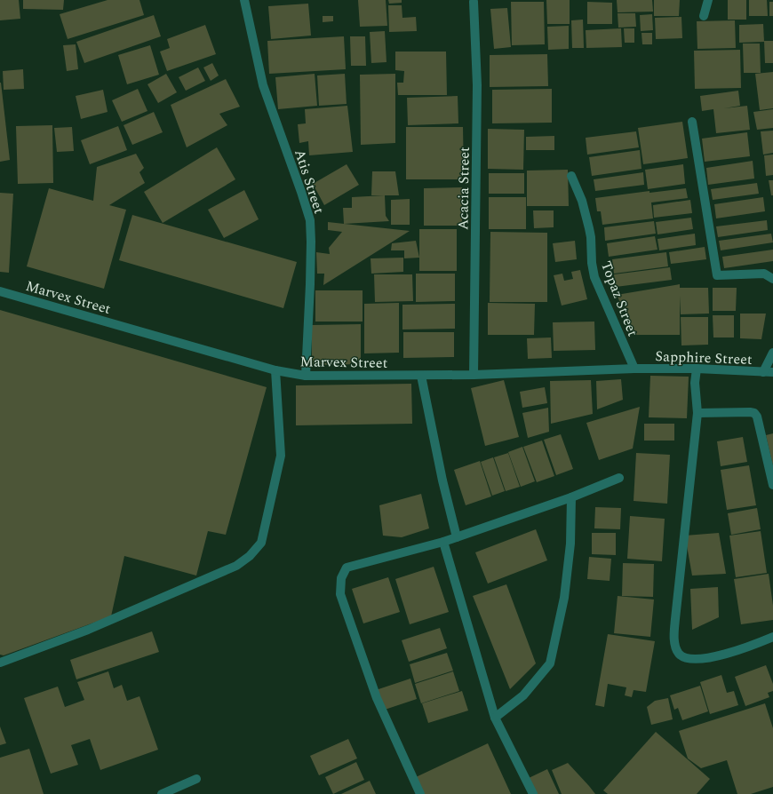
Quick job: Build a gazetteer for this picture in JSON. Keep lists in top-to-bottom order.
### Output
{
  "streets": {
    "street": [
      "Atis Street",
      "Acacia Street",
      "Marvex Street",
      "Topaz Street",
      "Sapphire Street"
    ]
  },
  "crossings": [
    ["Atis Street", "Marvex Street"],
    ["Acacia Street", "Marvex Street"],
    ["Marvex Street", "Topaz Street"],
    ["Marvex Street", "Sapphire Street"],
    ["Topaz Street", "Sapphire Street"]
  ]
}
